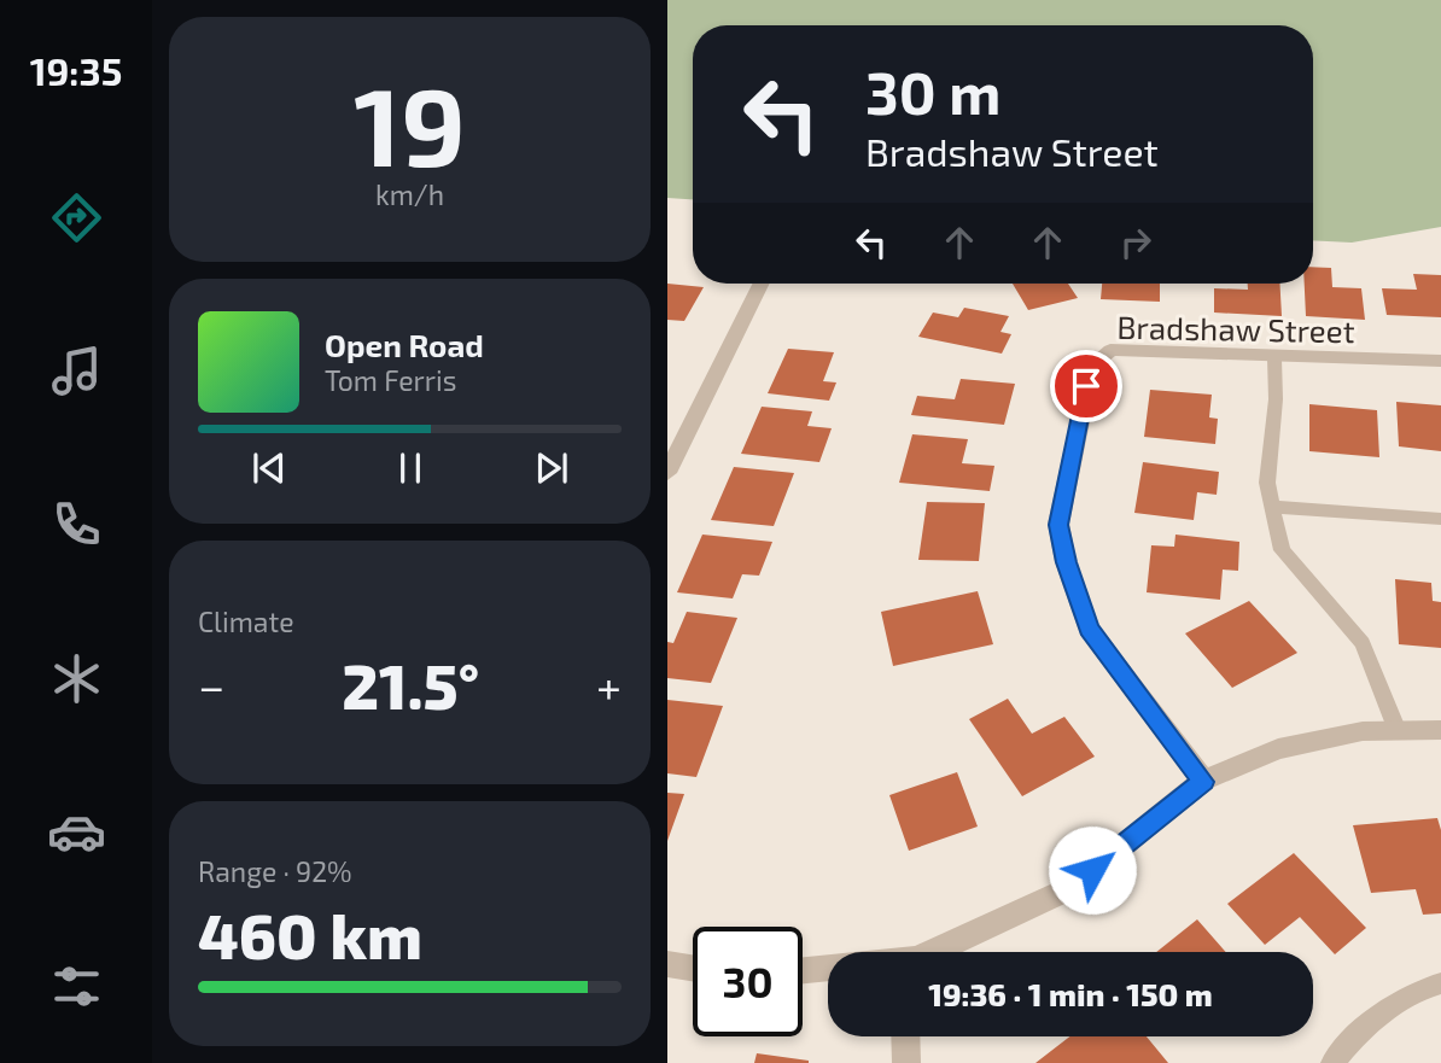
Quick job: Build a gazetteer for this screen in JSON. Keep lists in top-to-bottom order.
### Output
{
  "streets": {
    "street": ["Bradshaw Street"]
  },
  "page": {
    "tabs": "19:35",
    "tile": [
      ["19", "km/h"],
      "Climate",
      ["Range · 92%", "460 km"]
    ],
    "turn": ["30 m", "Bradshaw Street"],
    "song": ["Open Road", "Tom Ferris"],
    "heat": ["−", "21.5°", "+"],
    "limit": "30",
    "trip": "19:36 · 1 min · 150 m"
  }
}
